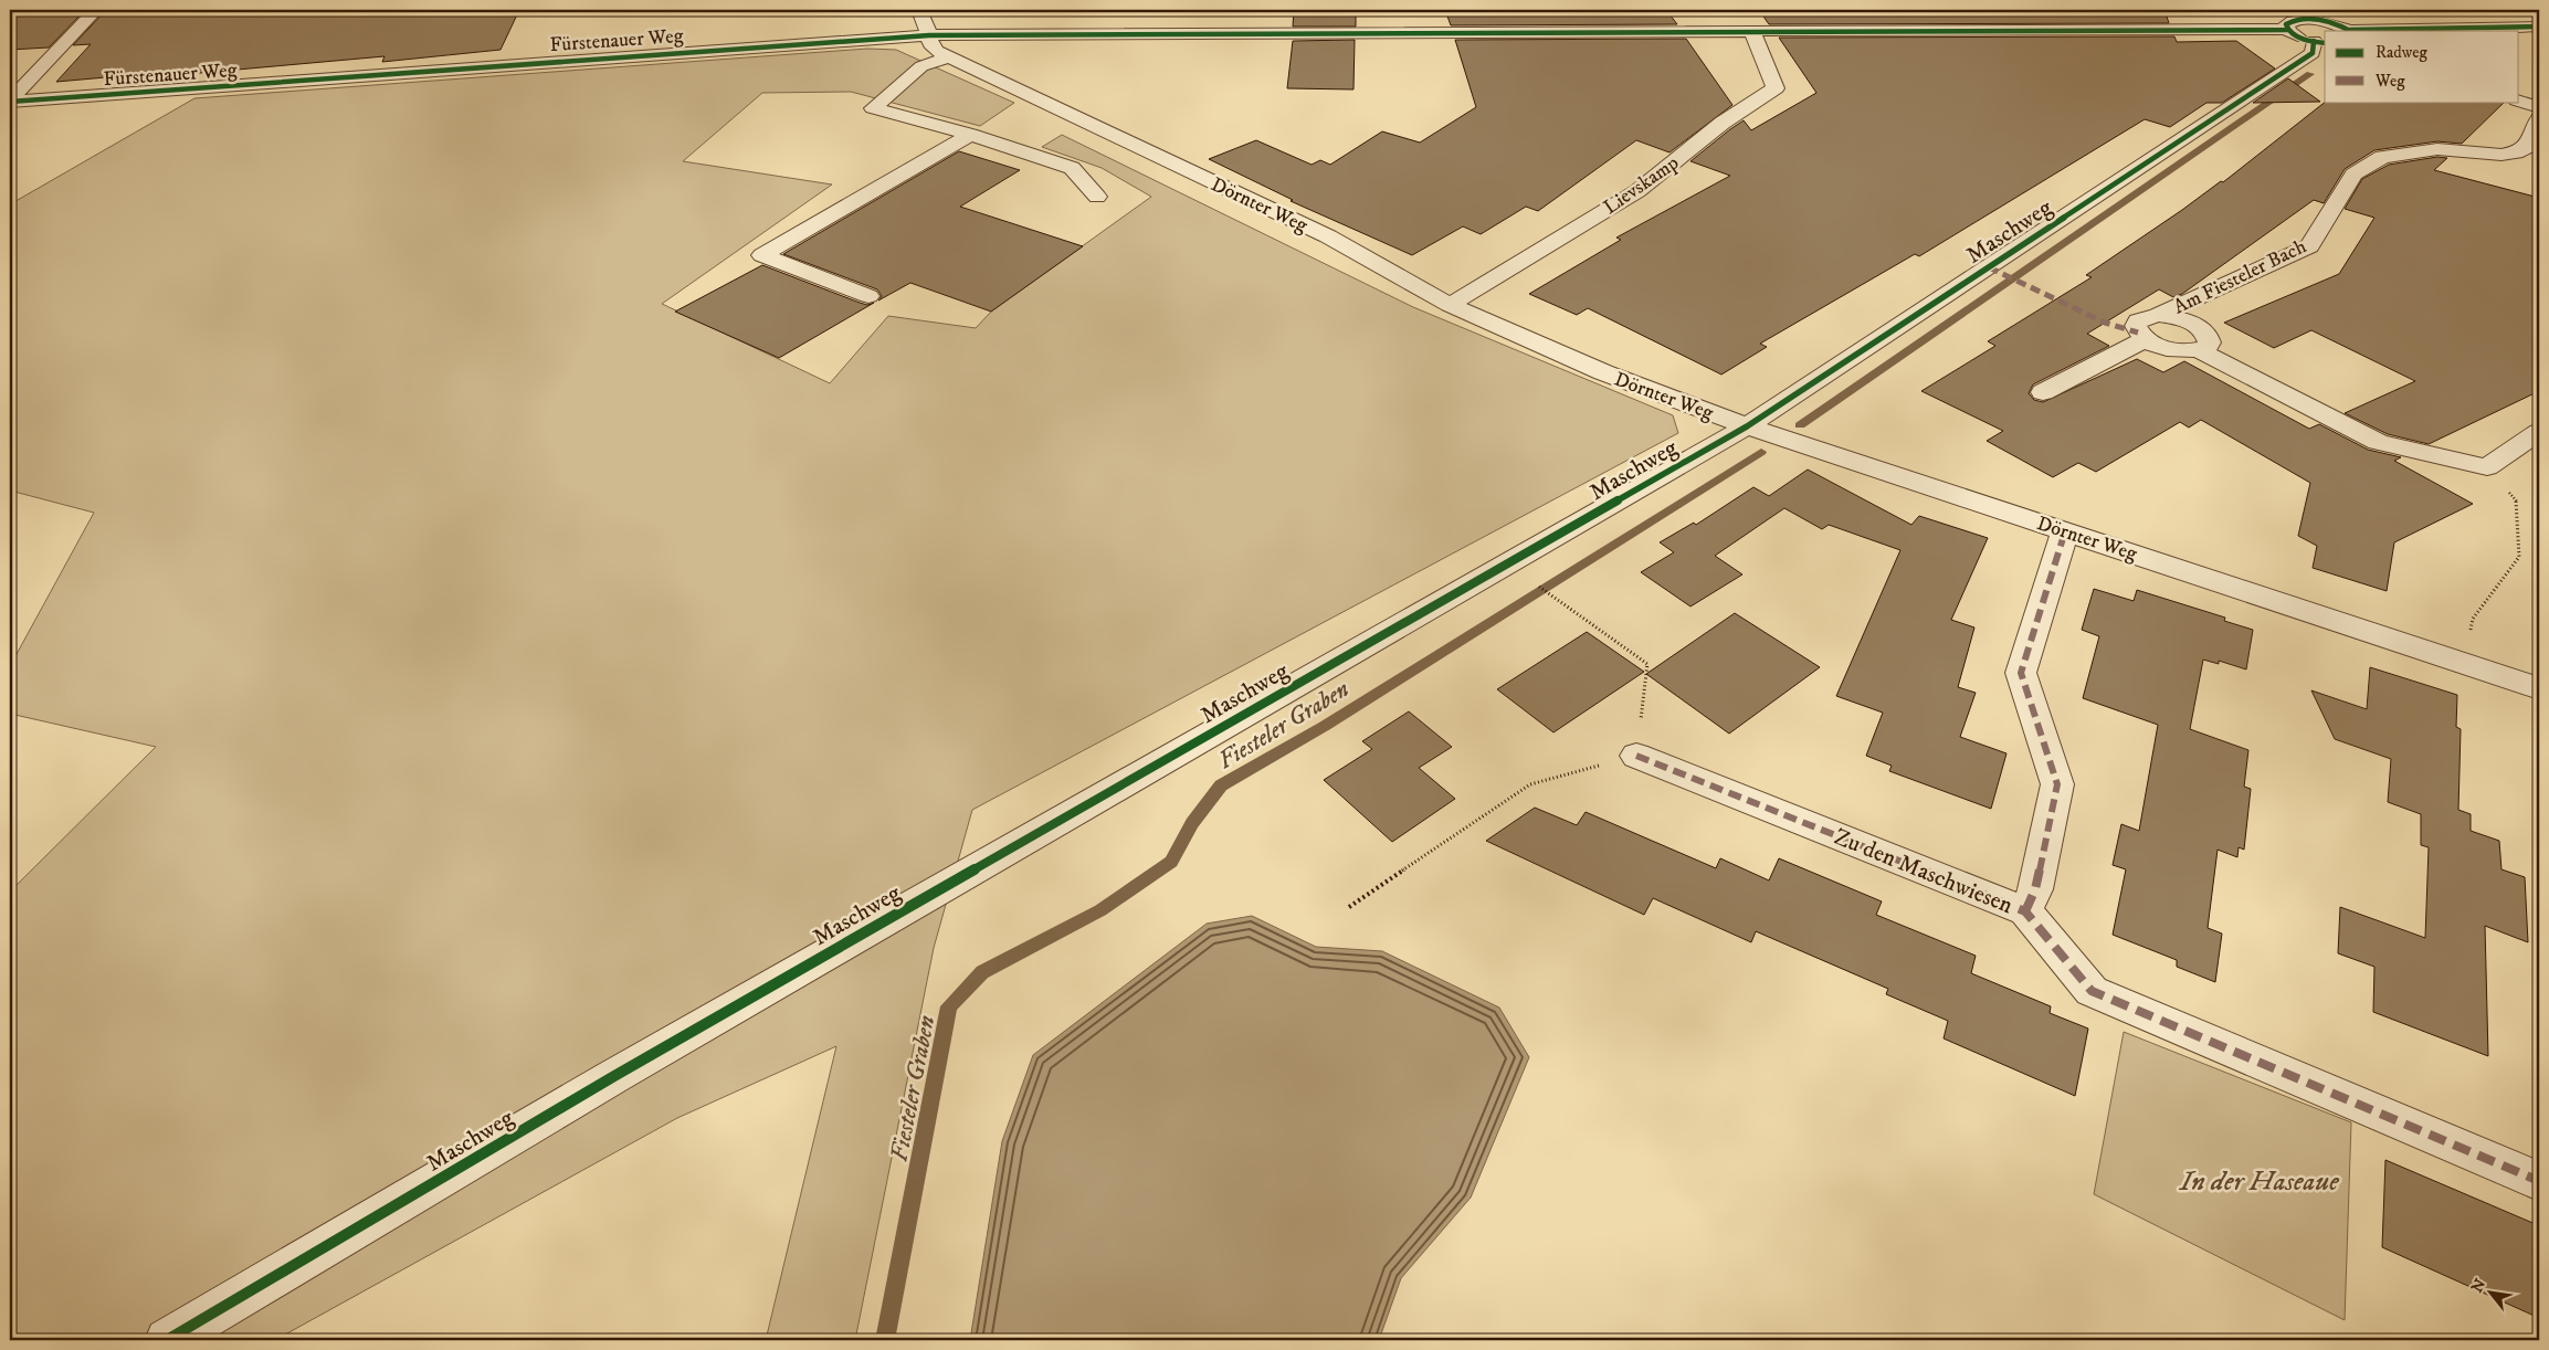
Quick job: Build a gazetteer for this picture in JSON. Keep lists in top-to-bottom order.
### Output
{
  "streets": {
    "street": [
      "Fürstenauer Weg",
      "Lievskamp",
      "Dörnter Weg",
      "Maschweg",
      "Am Fiesteler Bach",
      "Zu den Maschwiesen"
    ]
  },
  "crossings": [
    ["Fürstenauer Weg", "Lievskamp"],
    ["Fürstenauer Weg", "Dörnter Weg"],
    ["Fürstenauer Weg", "Maschweg"],
    ["Lievskamp", "Dörnter Weg"],
    ["Dörnter Weg", "Maschweg"],
    ["Dörnter Weg", "Zu den Maschwiesen"]
  ],
  "water": ["Fiesteler Graben"],
  "parks": ["In der Haseaue"],
  "legend": ["Radweg", "Weg"],
  "north": "top left"
}
